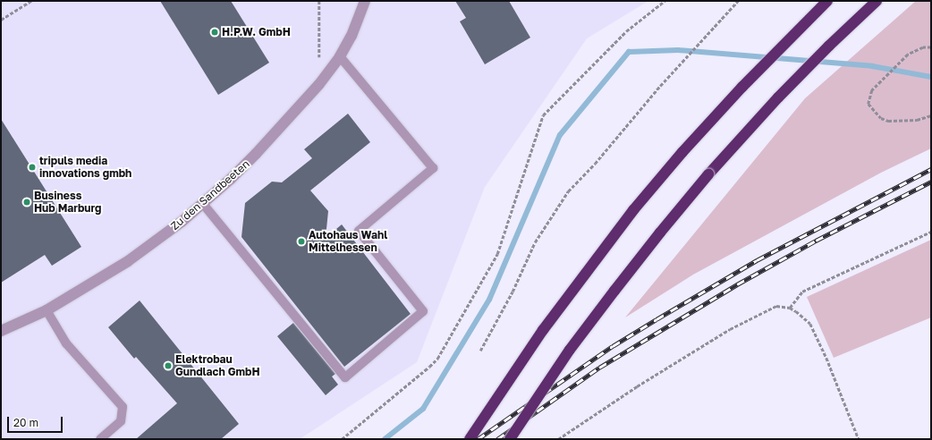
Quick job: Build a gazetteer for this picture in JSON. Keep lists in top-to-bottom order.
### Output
{
  "streets": {
    "street": ["Zu den Sandbeeten"]
  },
  "places": [
    "H.P.W. GmbH",
    "tripuls media innovations gmbh",
    "Business Hub Marburg",
    "Autohaus Wahl Mittelhessen",
    "Elektrobau Gundlach GmbH"
  ],
  "scale_bar": "20 m"
}
